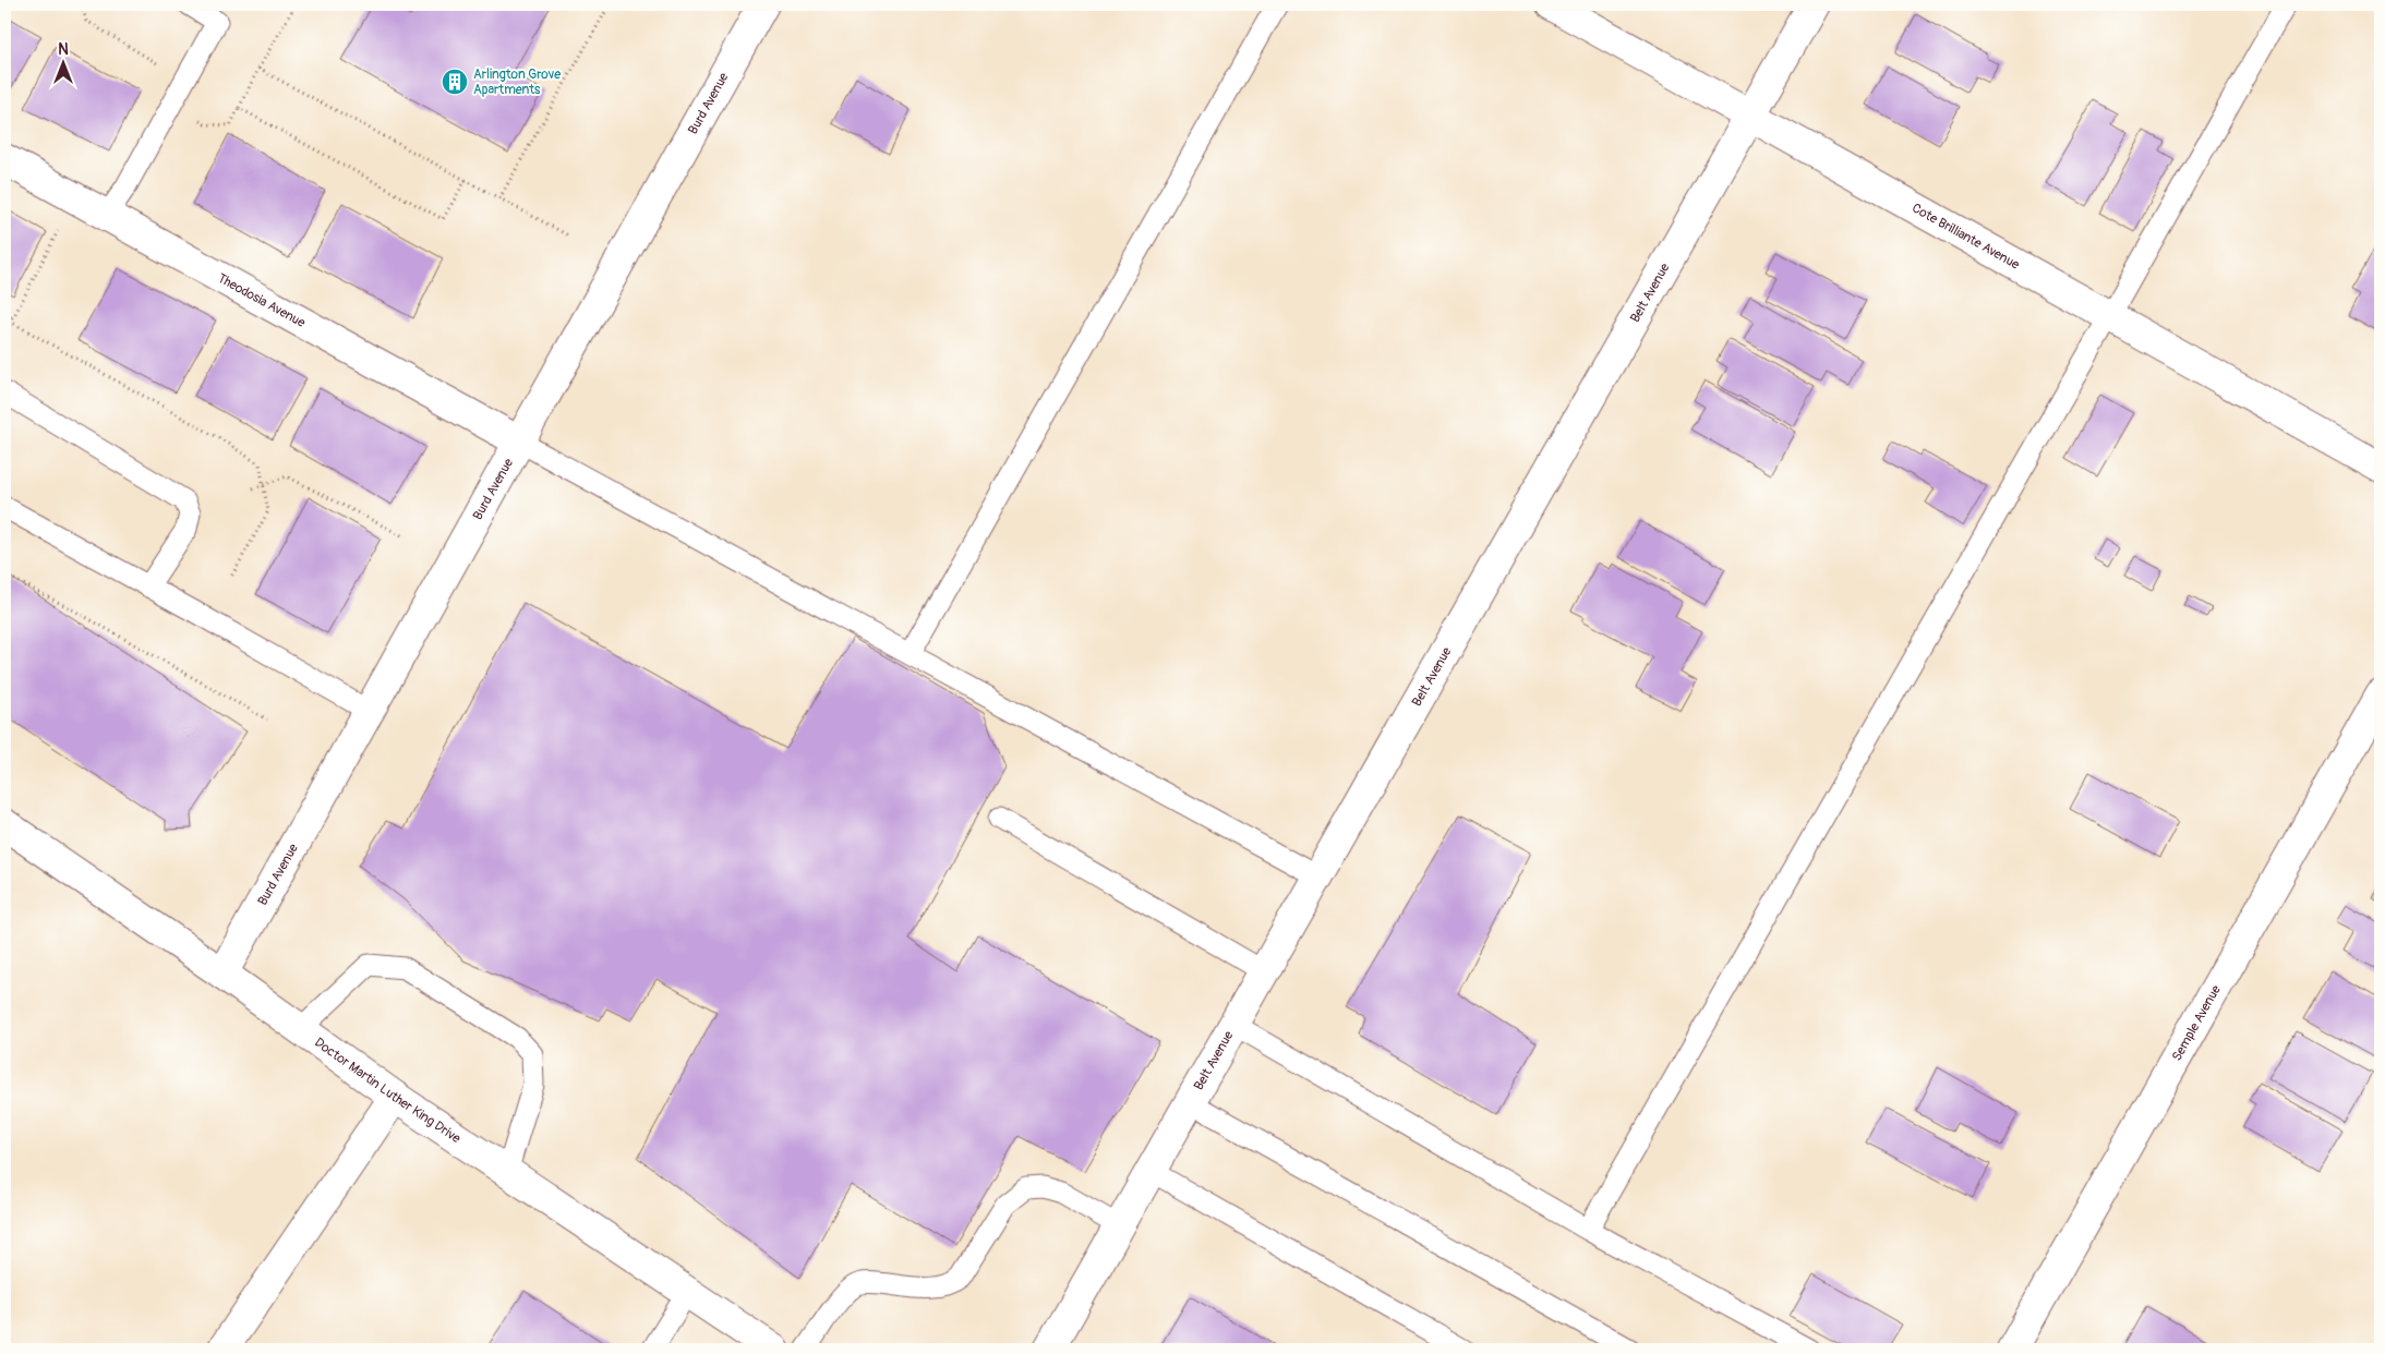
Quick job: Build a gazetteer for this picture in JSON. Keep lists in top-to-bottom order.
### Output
{
  "streets": {
    "street": [
      "Burd Avenue",
      "Cote Brilliante Avenue",
      "Belt Avenue",
      "Theodosia Avenue",
      "Semple Avenue",
      "Doctor Martin Luther King Drive"
    ]
  },
  "crossings": [
    ["Burd Avenue", "Theodosia Avenue"],
    ["Burd Avenue", "Doctor Martin Luther King Drive"],
    ["Cote Brilliante Avenue", "Belt Avenue"]
  ],
  "places": {
    "building": ["Arlington Grove Apartments"]
  },
  "north": "top"
}
